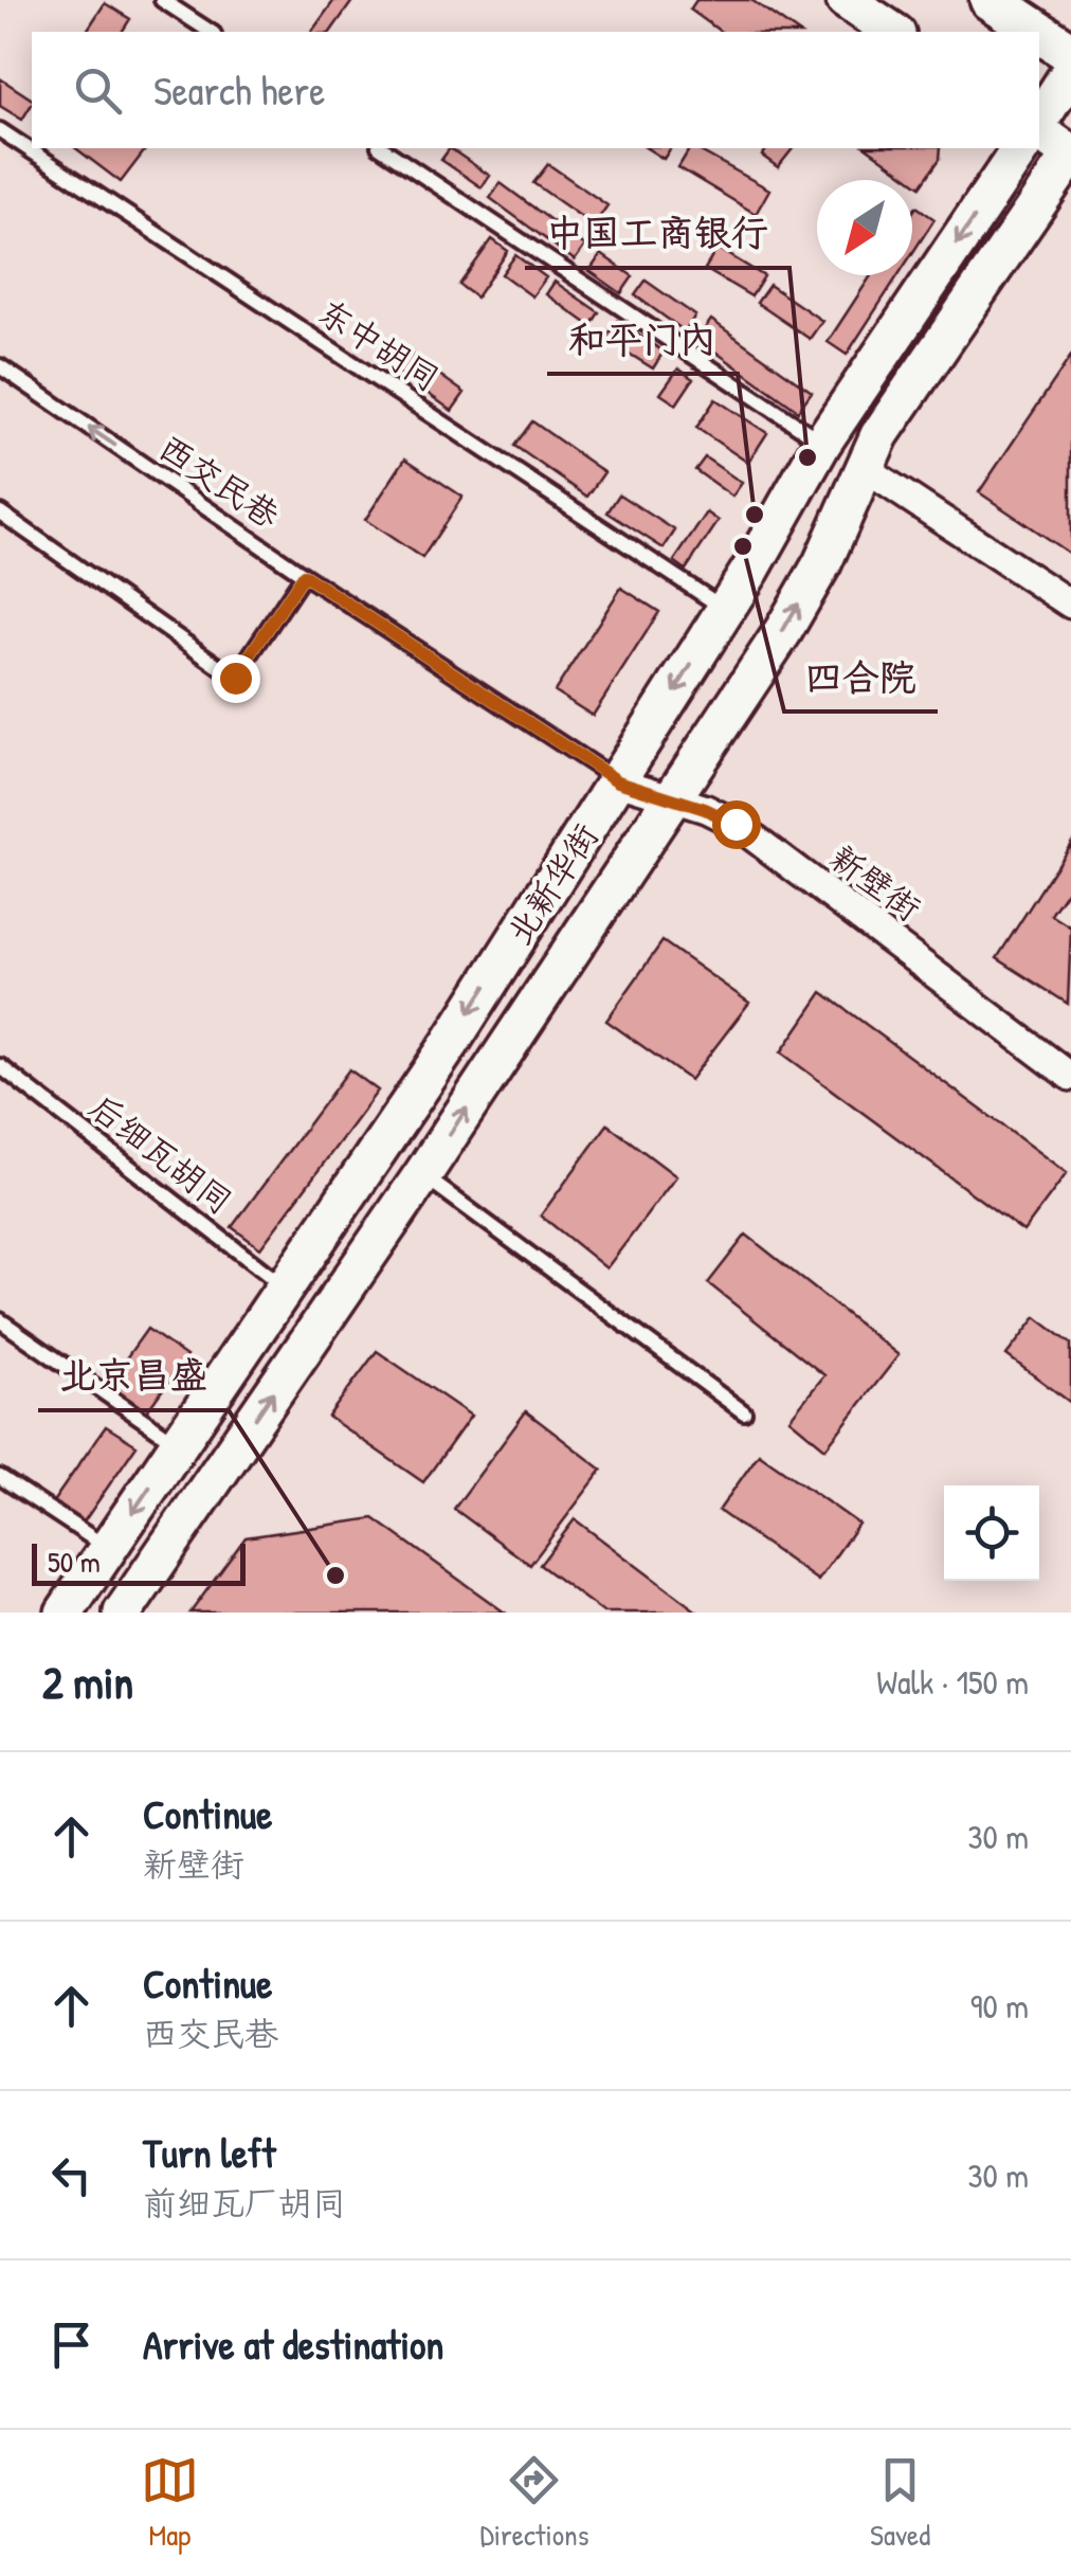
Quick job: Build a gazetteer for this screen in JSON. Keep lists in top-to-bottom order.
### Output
{
  "streets": {
    "street": ["新壁街", "北新华街"],
    "lane": ["东中胡同", "西交民巷", "后细瓦胡同"]
  },
  "crossings": [
    ["东中胡同", "北新华街"],
    ["西交民巷", "新壁街"],
    ["西交民巷", "北新华街"],
    ["新壁街", "北新华街"],
    ["北新华街", "后细瓦胡同"]
  ],
  "one_way": ["西交民巷"],
  "places": [
    "中国工商银行",
    "和平门内",
    "四合院",
    "北京昌盛"
  ],
  "scale_bar": "50 m",
  "north": "bottom left",
  "page": {
    "search": "Search here",
    "scale": "50 m",
    "heading": ["2 min", "Walk · 150 m"],
    "list": [
      ["Continue", "新壁街", "30 m"],
      ["Continue", "西交民巷", "90 m"],
      ["Turn left", "前细瓦厂胡同", "30 m"],
      "Arrive at destination"
    ],
    "nav": ["Map", "Directions", "Saved"]
  }
}
